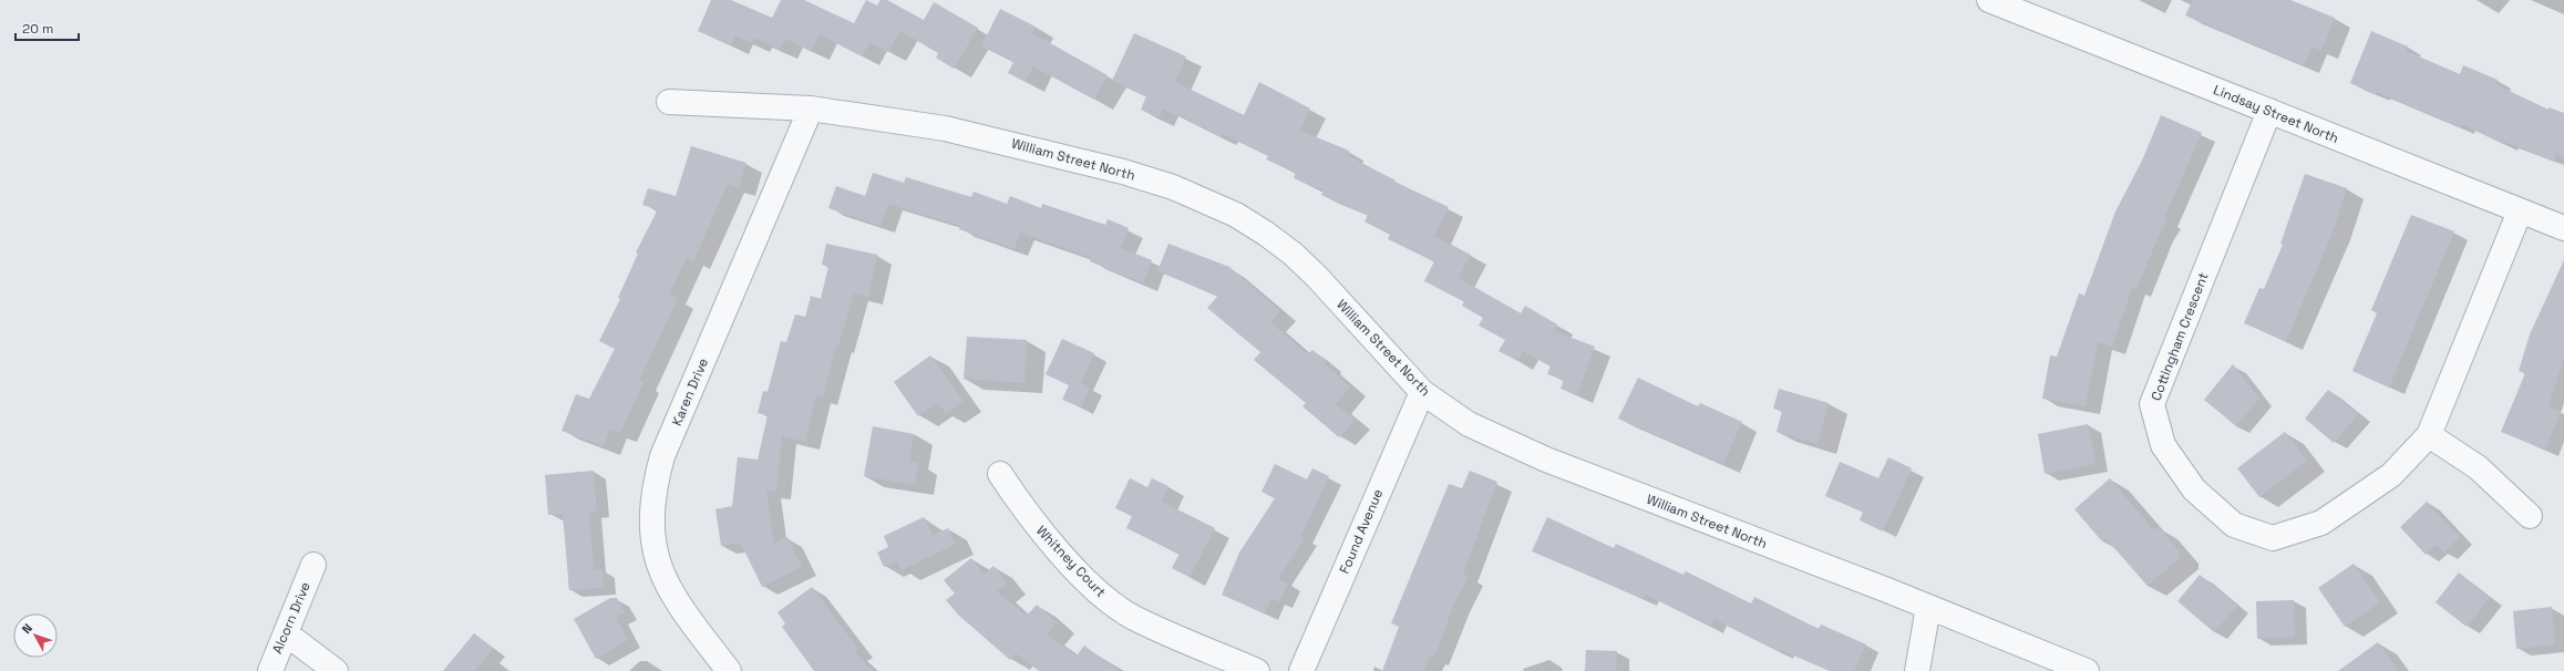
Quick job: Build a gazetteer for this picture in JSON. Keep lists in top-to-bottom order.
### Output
{
  "streets": {
    "street": [
      "Lindsay Street North",
      "William Street North",
      "Cottingham Crescent",
      "Karen Drive",
      "Found Avenue",
      "Whitney Court",
      "Alcorn Drive"
    ]
  },
  "crossings": [
    ["Lindsay Street North", "Cottingham Crescent"],
    ["William Street North", "Karen Drive"],
    ["William Street North", "Found Avenue"]
  ],
  "scale_bar": "20 m",
  "north": "top left"
}
